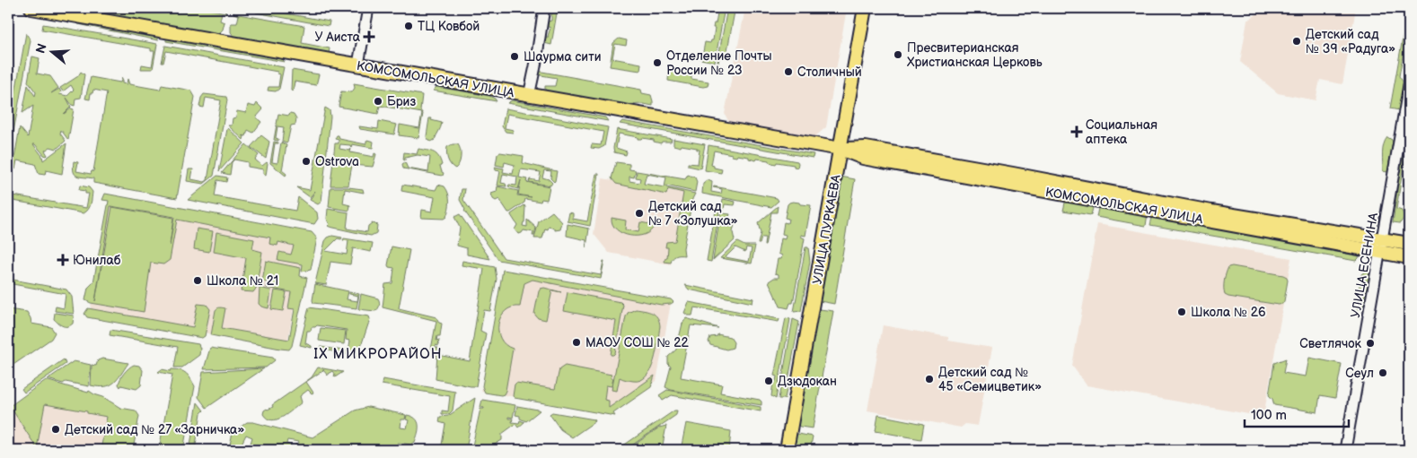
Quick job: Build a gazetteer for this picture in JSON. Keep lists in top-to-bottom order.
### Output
{
  "streets": {
    "main road": ["КОМСОМОЛЬСКАЯ УЛИЦА", "УЛИЦА ПУРКАЕВА"],
    "street": ["УЛИЦА ЕСЕНИНА"]
  },
  "crossings": [
    ["КОМСОМОЛЬСКАЯ УЛИЦА", "УЛИЦА ПУРКАЕВА"],
    ["КОМСОМОЛЬСКАЯ УЛИЦА", "УЛИЦА ЕСЕНИНА"]
  ],
  "districts": ["IX МИКРОРАЙОН"],
  "places": {
    "other": [
      "ТЦ Ковбой",
      "Детский сад № 39 «Радуга»",
      "Пресвитерианская Христианская Церковь",
      "Шаурма сити",
      "Отделение Почты России № 23",
      "Столичный",
      "Бриз",
      "Ostrova",
      "Детский сад № 7 «Золушка»",
      "Школа № 21",
      "Школа № 26",
      "МАОУ СОШ № 22",
      "Светлячок",
      "Сеул",
      "Детский сад № 45 «Семицветик»",
      "Дзюдокан",
      "Детский сад № 27 «Зарничка»"
    ],
    "health": ["У Аиста", "Социальная аптека", "Юнилаб"]
  },
  "scale_bar": "100 m",
  "north": "left"
}
